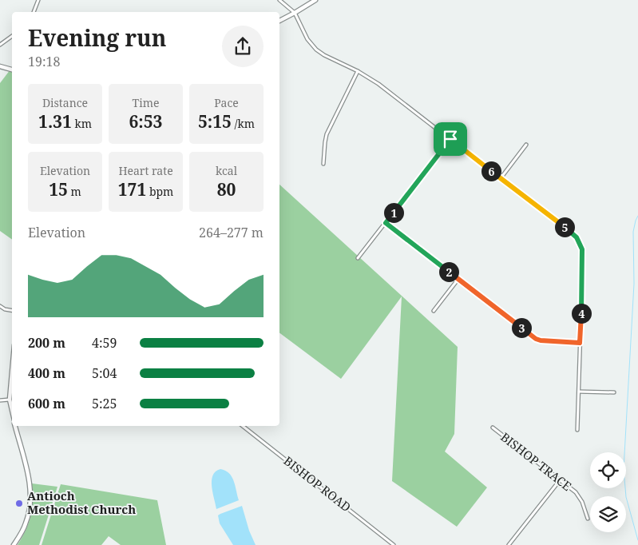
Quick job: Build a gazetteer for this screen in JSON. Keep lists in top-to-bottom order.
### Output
{
  "streets": {
    "street": ["BISHOP TRACE", "BISHOP ROAD"]
  },
  "places": ["Antioch Methodist Church"],
  "page": {
    "heading": ["Evening run", "19:18"],
    "stats": [
      ["Distance", "1.31 km"],
      ["Time", "6:53"],
      ["Pace", "5:15 /km"],
      ["Elevation", "15 m"],
      ["Heart rate", "171 bpm"],
      ["kcal", "80"]
    ],
    "pins": [
      "6",
      "1",
      "5",
      "2",
      "4",
      "3"
    ],
    "chart": ["Elevation", "264–277 m"],
    "list": [
      {
        "name": "200 m",
        "note": "4:59"
      },
      {
        "name": "400 m",
        "note": "5:04"
      },
      {
        "name": "600 m",
        "note": "5:25"
      }
    ]
  }
}
